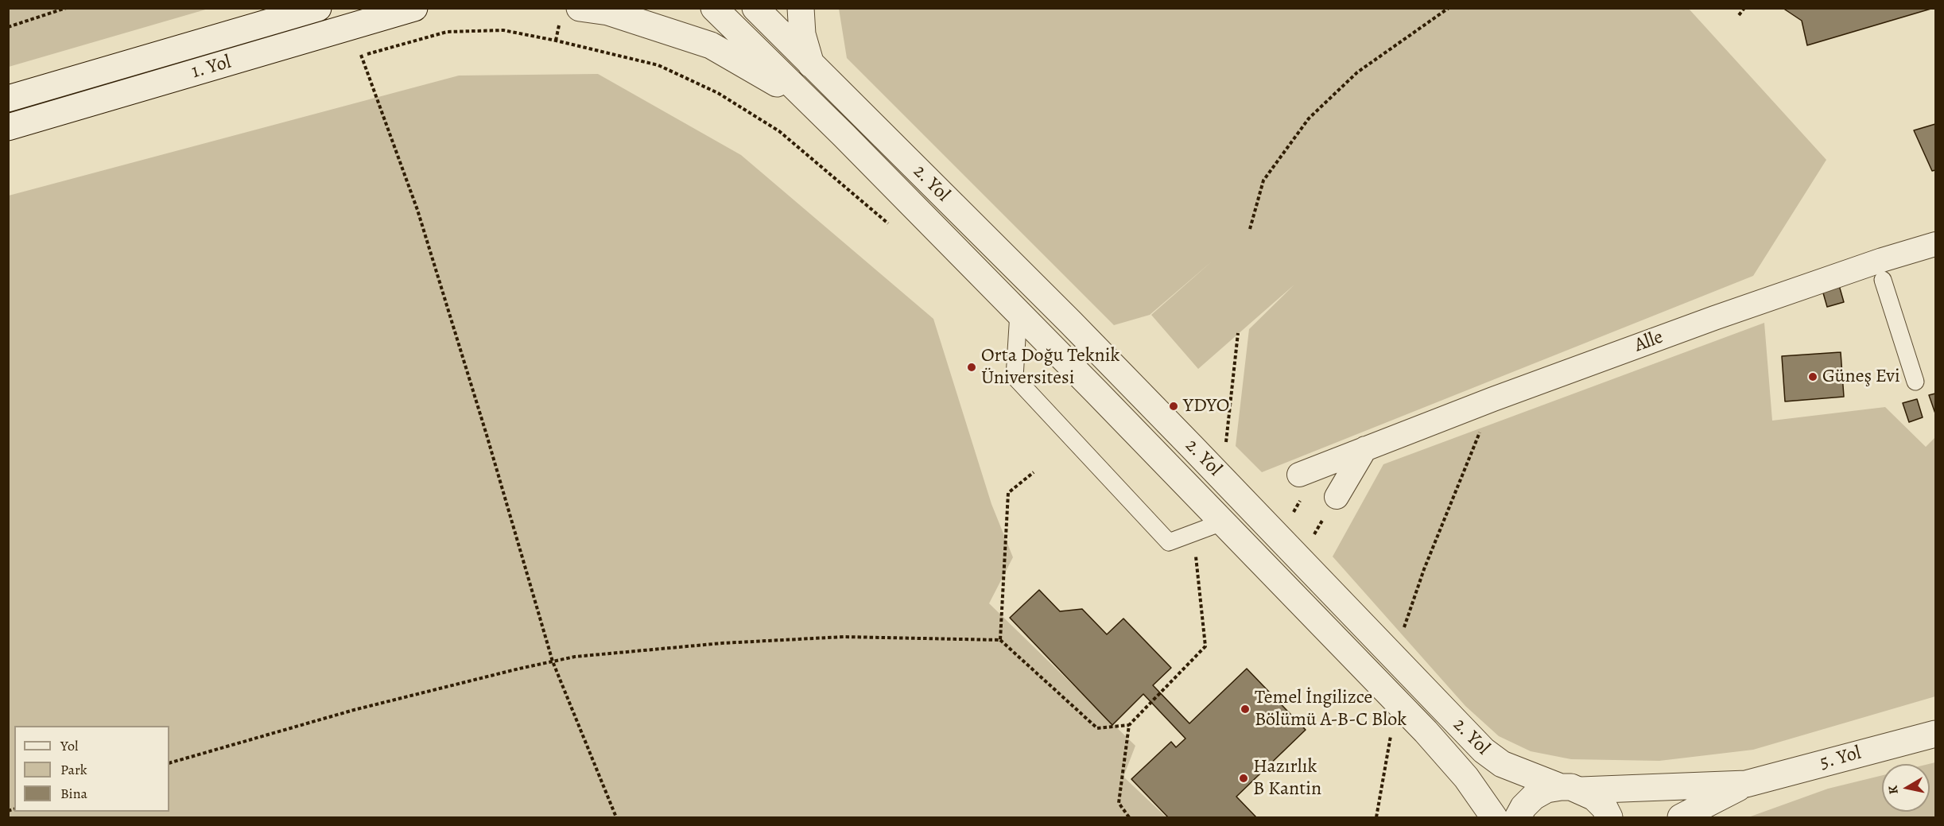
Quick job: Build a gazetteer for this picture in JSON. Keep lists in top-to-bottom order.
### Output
{
  "streets": {
    "street": [
      "1. Yol",
      "2. Yol",
      "Alle",
      "5. Yol"
    ]
  },
  "crossings": [
    ["2. Yol", "5. Yol"]
  ],
  "places": [
    "Orta Doğu Teknik Üniversitesi",
    "Güneş Evi",
    "YDYO",
    "Temel İngilizce Bölümü A-B-C Blok",
    "Hazırlık B Kantin"
  ],
  "legend": ["Yol", "Park", "Bina"],
  "north": "left"
}
